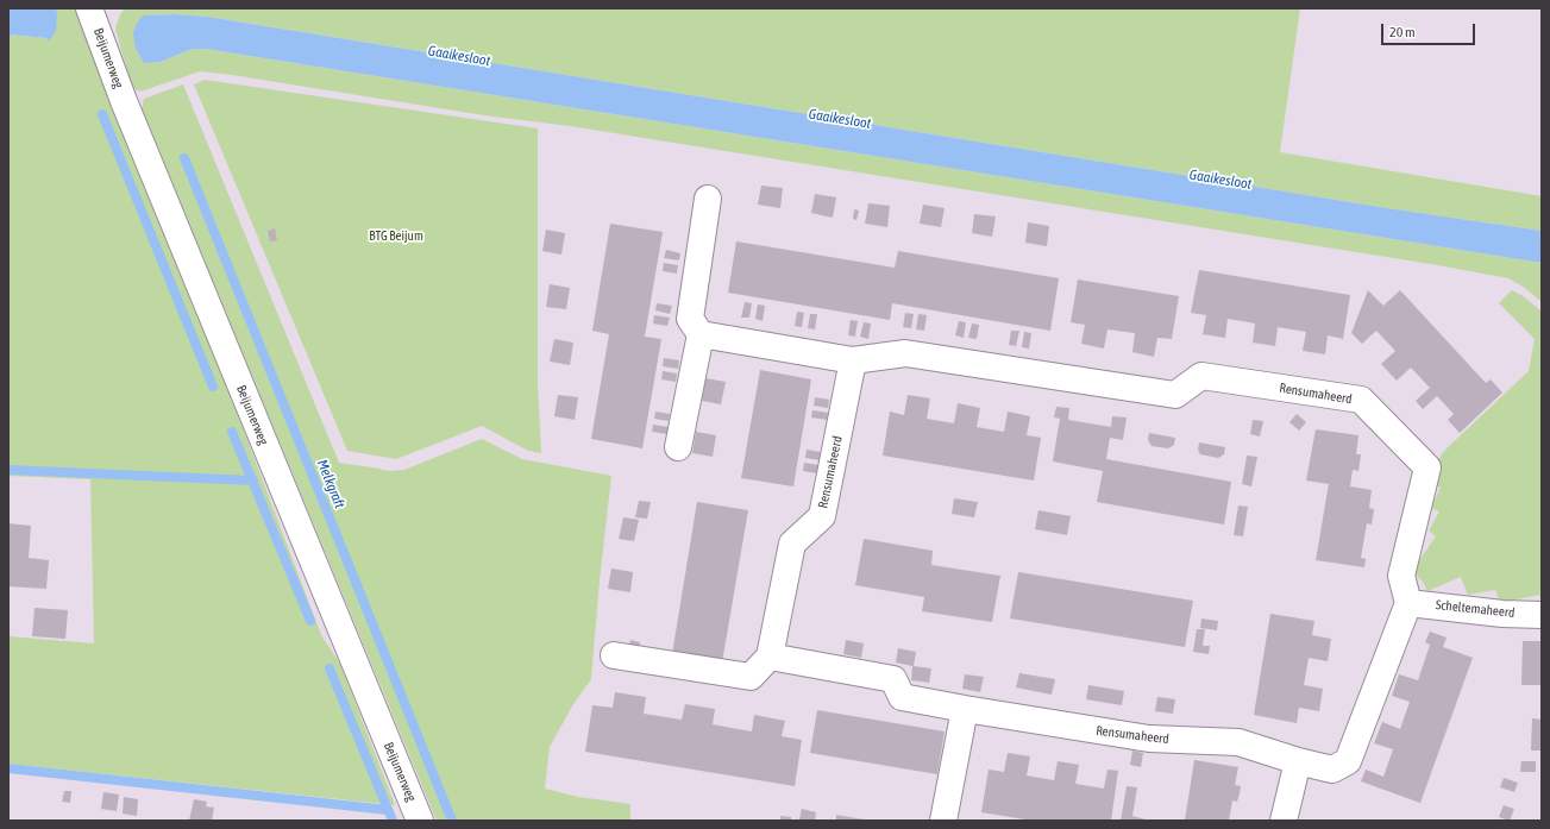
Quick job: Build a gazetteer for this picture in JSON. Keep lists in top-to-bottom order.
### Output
{
  "streets": {
    "street": ["Beijumerweg", "Rensumaheerd", "Scheltemaheerd"]
  },
  "crossings": [
    ["Rensumaheerd", "Scheltemaheerd"]
  ],
  "water": ["Gaaikesloot", "Melkgraft"],
  "parks": ["BTG Beijum"],
  "scale_bar": "20 m"
}
